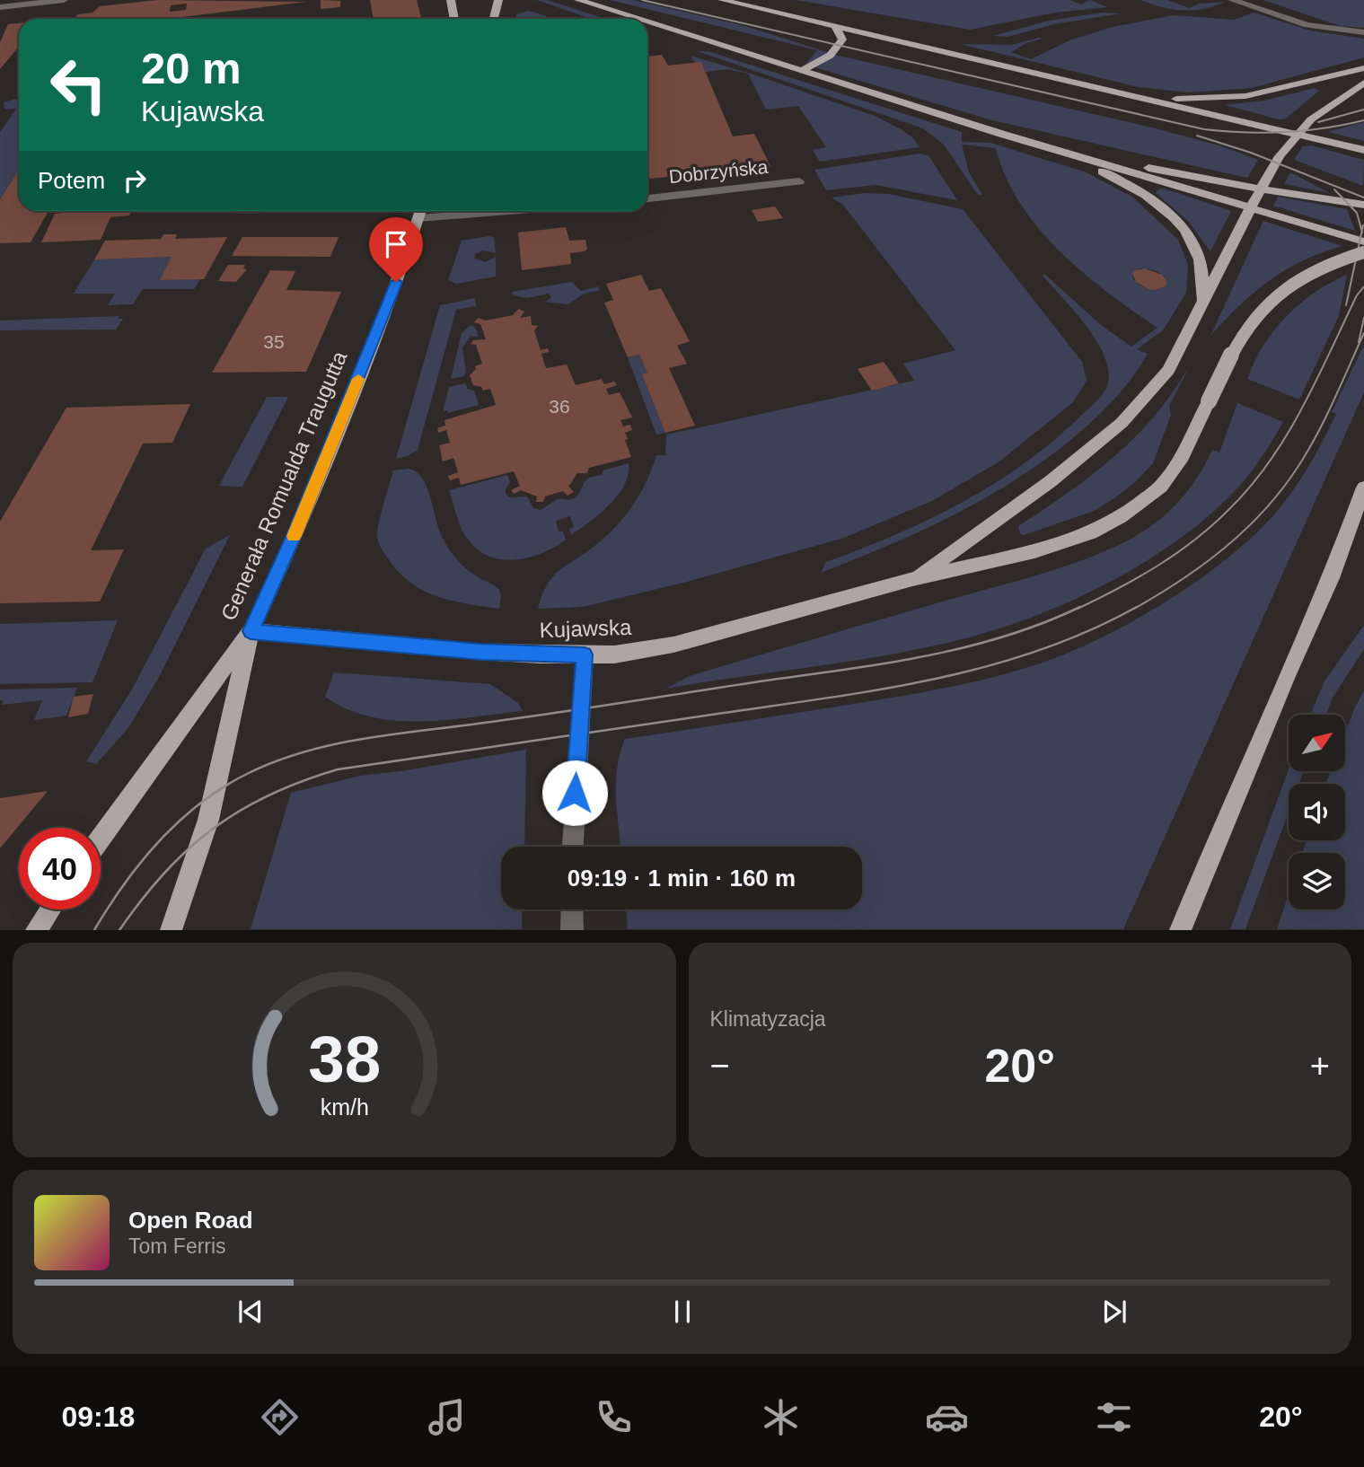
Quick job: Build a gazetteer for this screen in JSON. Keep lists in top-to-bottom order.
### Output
{
  "streets": {
    "main road": ["Generała Romualda Traugutta", "Kujawska"],
    "street": ["Dobrzyńska"]
  },
  "crossings": [
    ["Generała Romualda Traugutta", "Kujawska"]
  ],
  "house_numbers": ["35", "36"],
  "north": "top right",
  "page": {
    "turn": ["20 m", "Kujawska"],
    "then": "Potem",
    "limit": "40",
    "trip": "09:19 · 1 min · 160 m",
    "tile": "Klimatyzacja",
    "heat": ["−", "20°", "+"],
    "song": ["Open Road", "Tom Ferris"],
    "tabs": ["09:18", "20°"],
    "gauge": ["38", "km/h"]
  }
}
